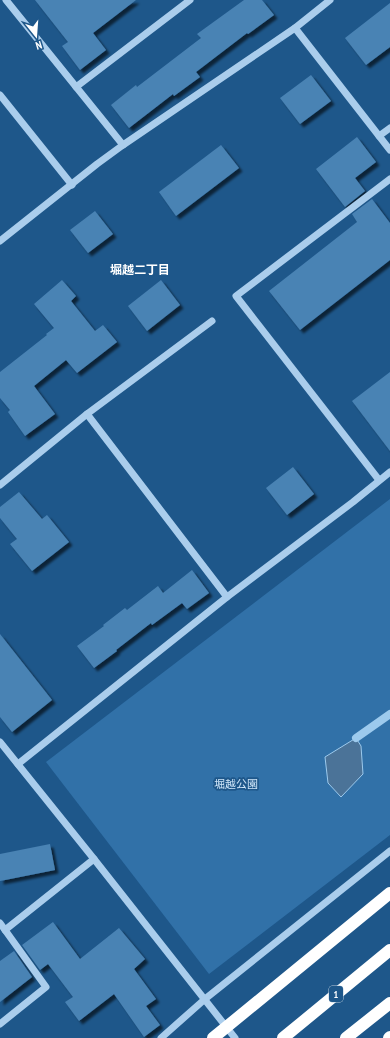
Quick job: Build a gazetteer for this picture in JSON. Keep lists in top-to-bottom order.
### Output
{
  "streets": {
    "highway": ["1"]
  },
  "districts": ["堀越二丁目"],
  "parks": ["堀越公園"],
  "north": "bottom"
}
